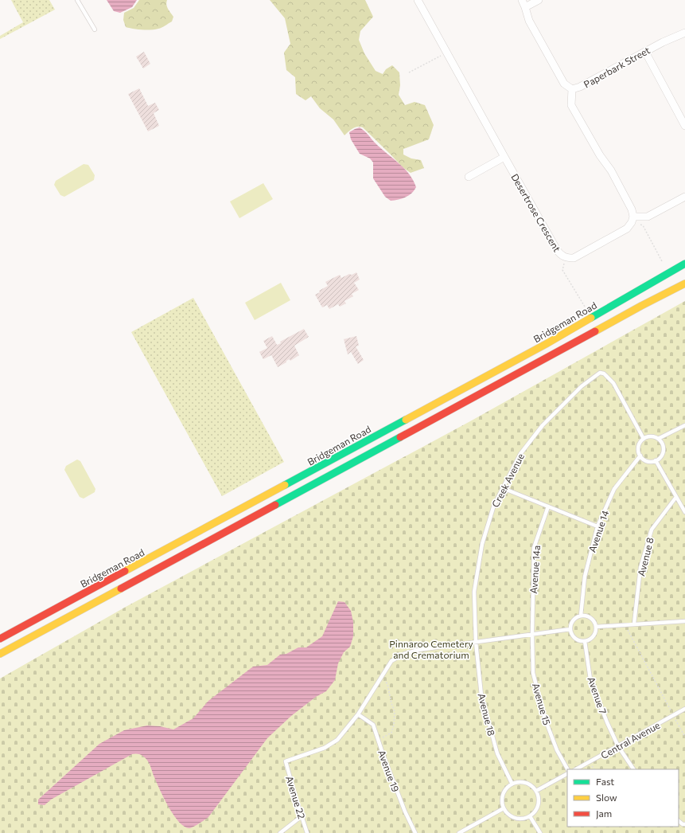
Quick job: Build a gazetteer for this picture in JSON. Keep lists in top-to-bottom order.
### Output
{
  "streets": {
    "main road": ["Bridgeman Road"],
    "street": ["Paperbark Street", "Desertrose Crescent"],
    "lane": [
      "Creek Avenue",
      "Avenue 14",
      "Avenue 8",
      "Avenue 14a",
      "Avenue 7",
      "Avenue 15",
      "Avenue 18",
      "Central Avenue",
      "Avenue 19",
      "Avenue 22"
    ]
  },
  "crossings": [
    ["Creek Avenue", "Avenue 14"],
    ["Creek Avenue", "Avenue 18"],
    ["Avenue 14", "Avenue 7"],
    ["Avenue 14a", "Avenue 15"],
    ["Avenue 7", "Central Avenue"],
    ["Avenue 19", "Avenue 22"]
  ],
  "parks": ["Pinnaroo Cemetery and Crematorium"],
  "legend": ["Fast", "Slow", "Jam"]
}
